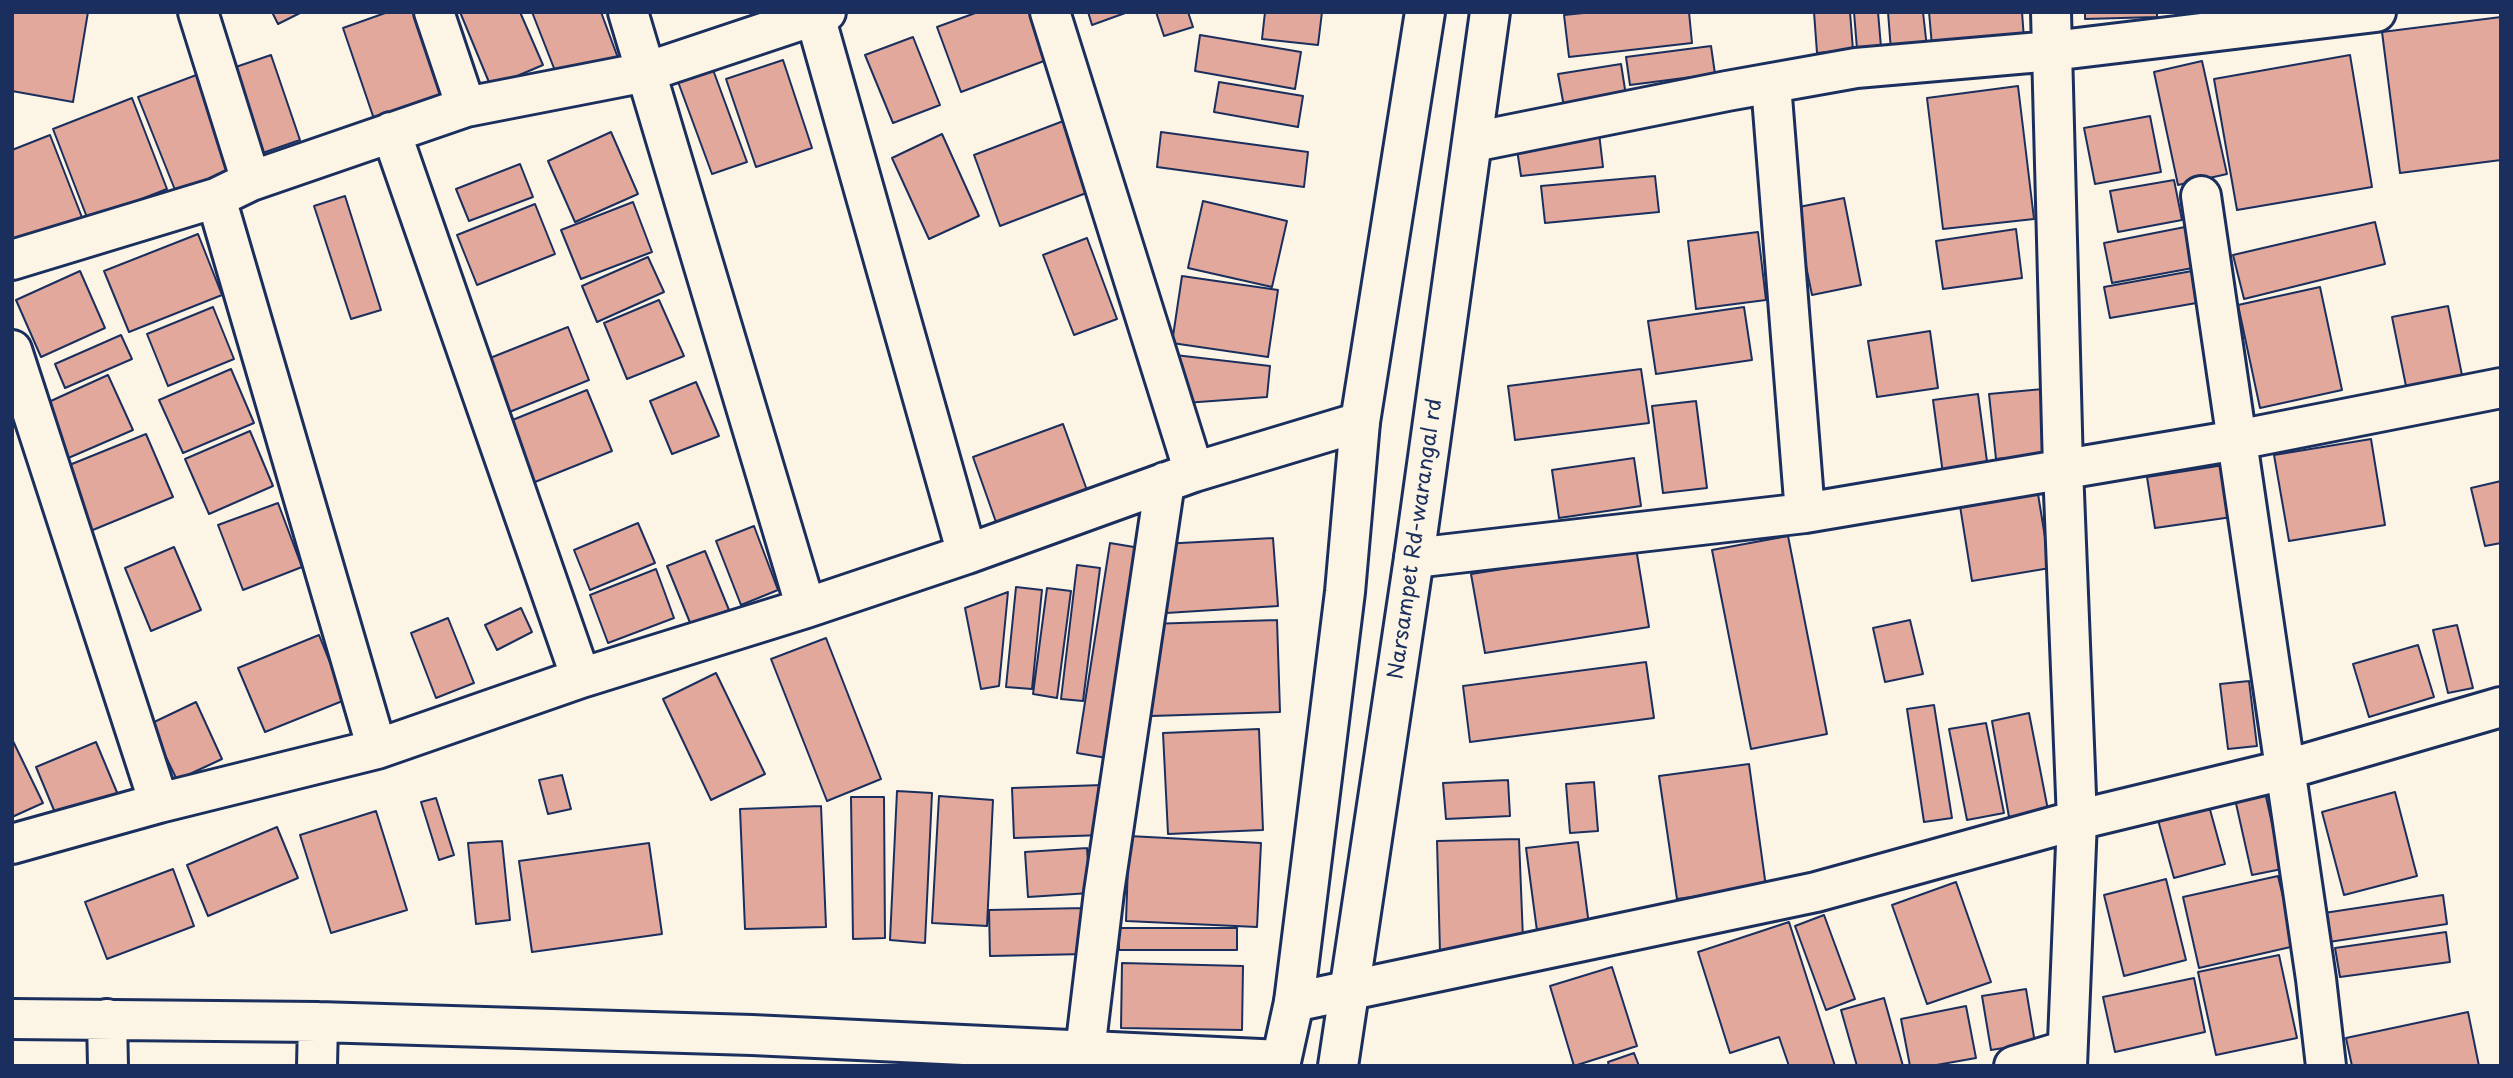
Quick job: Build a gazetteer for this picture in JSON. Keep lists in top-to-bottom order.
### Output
{
  "streets": {
    "street": ["Narsampet Rd-warangal rd"]
  }
}
